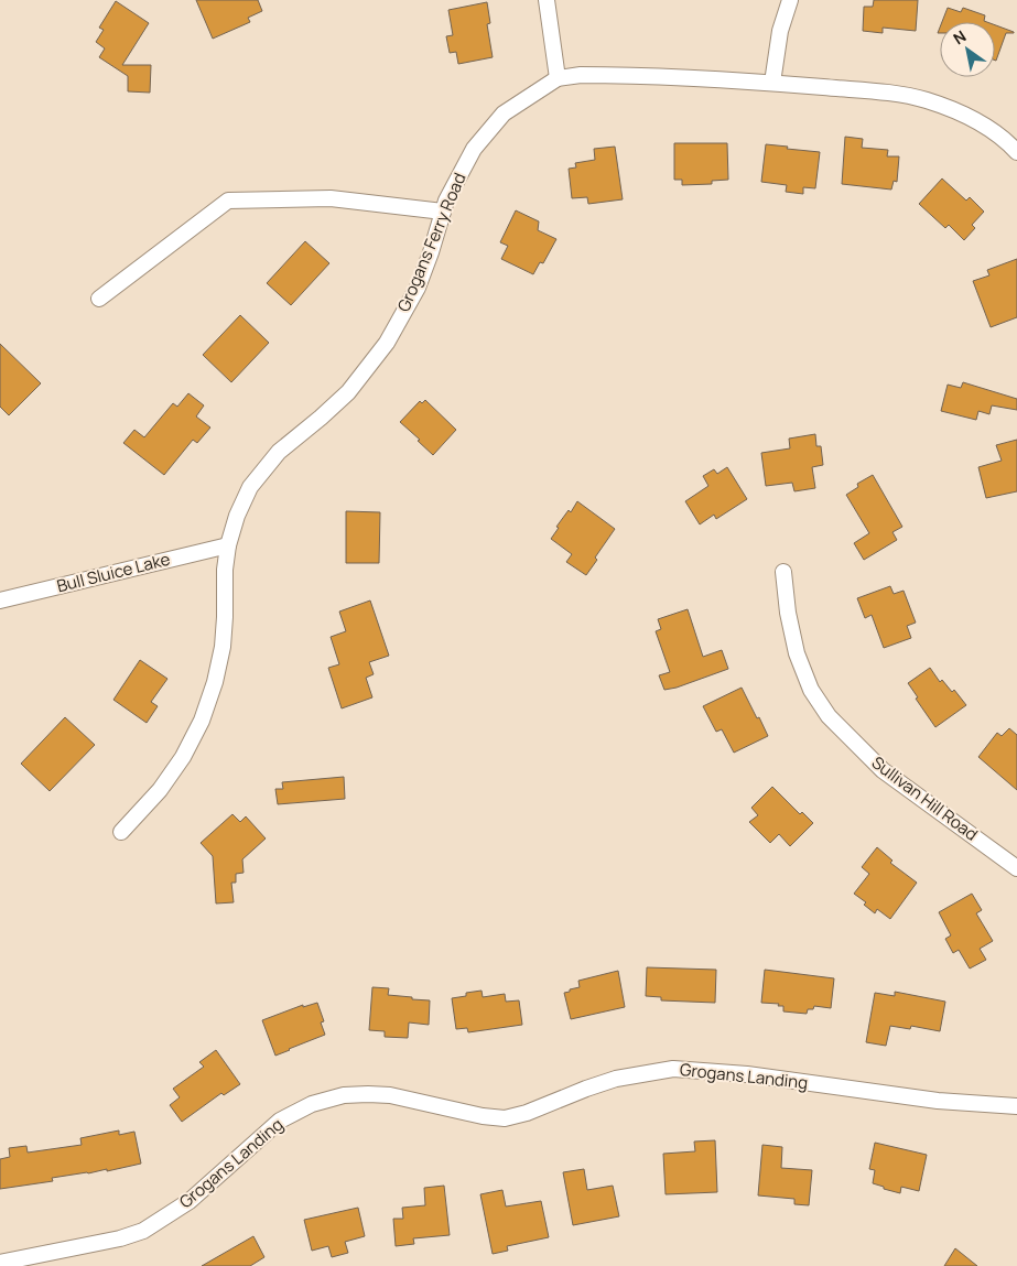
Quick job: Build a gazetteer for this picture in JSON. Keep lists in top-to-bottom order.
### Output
{
  "streets": {
    "street": [
      "Grogans Ferry Road",
      "Bull Sluice Lake",
      "Sullivan Hill Road",
      "Grogans Landing"
    ]
  },
  "crossings": [
    ["Grogans Ferry Road", "Bull Sluice Lake"]
  ],
  "north": "top left"
}
